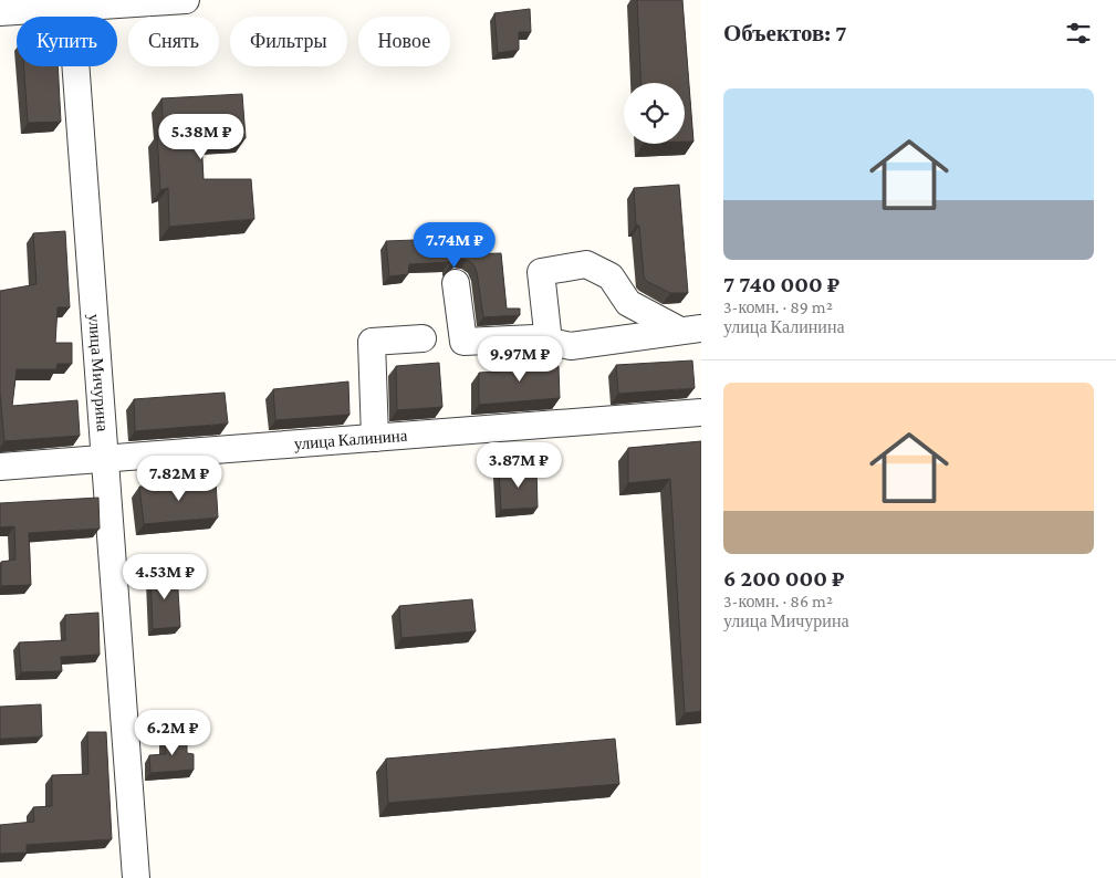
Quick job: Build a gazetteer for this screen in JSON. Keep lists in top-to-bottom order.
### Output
{
  "streets": {
    "street": ["улица Мичурина", "улица Калинина"]
  },
  "crossings": [
    ["улица Мичурина", "улица Калинина"]
  ],
  "page": {
    "heading": "Объектов: 7",
    "chip": [
      "Купить",
      "Снять",
      "Фильтры",
      "Новое"
    ],
    "list": [
      {
        "name": "7 740 000 ₽",
        "note": "3-комн. · 89 m² · улица Калинина"
      },
      {
        "name": "6 200 000 ₽",
        "note": "3-комн. · 86 m² · улица Мичурина"
      }
    ],
    "price": [
      "5.38M ₽",
      "7.74M ₽",
      "9.97M ₽",
      "3.87M ₽",
      "7.82M ₽",
      "4.53M ₽",
      "6.2M ₽"
    ]
  }
}
